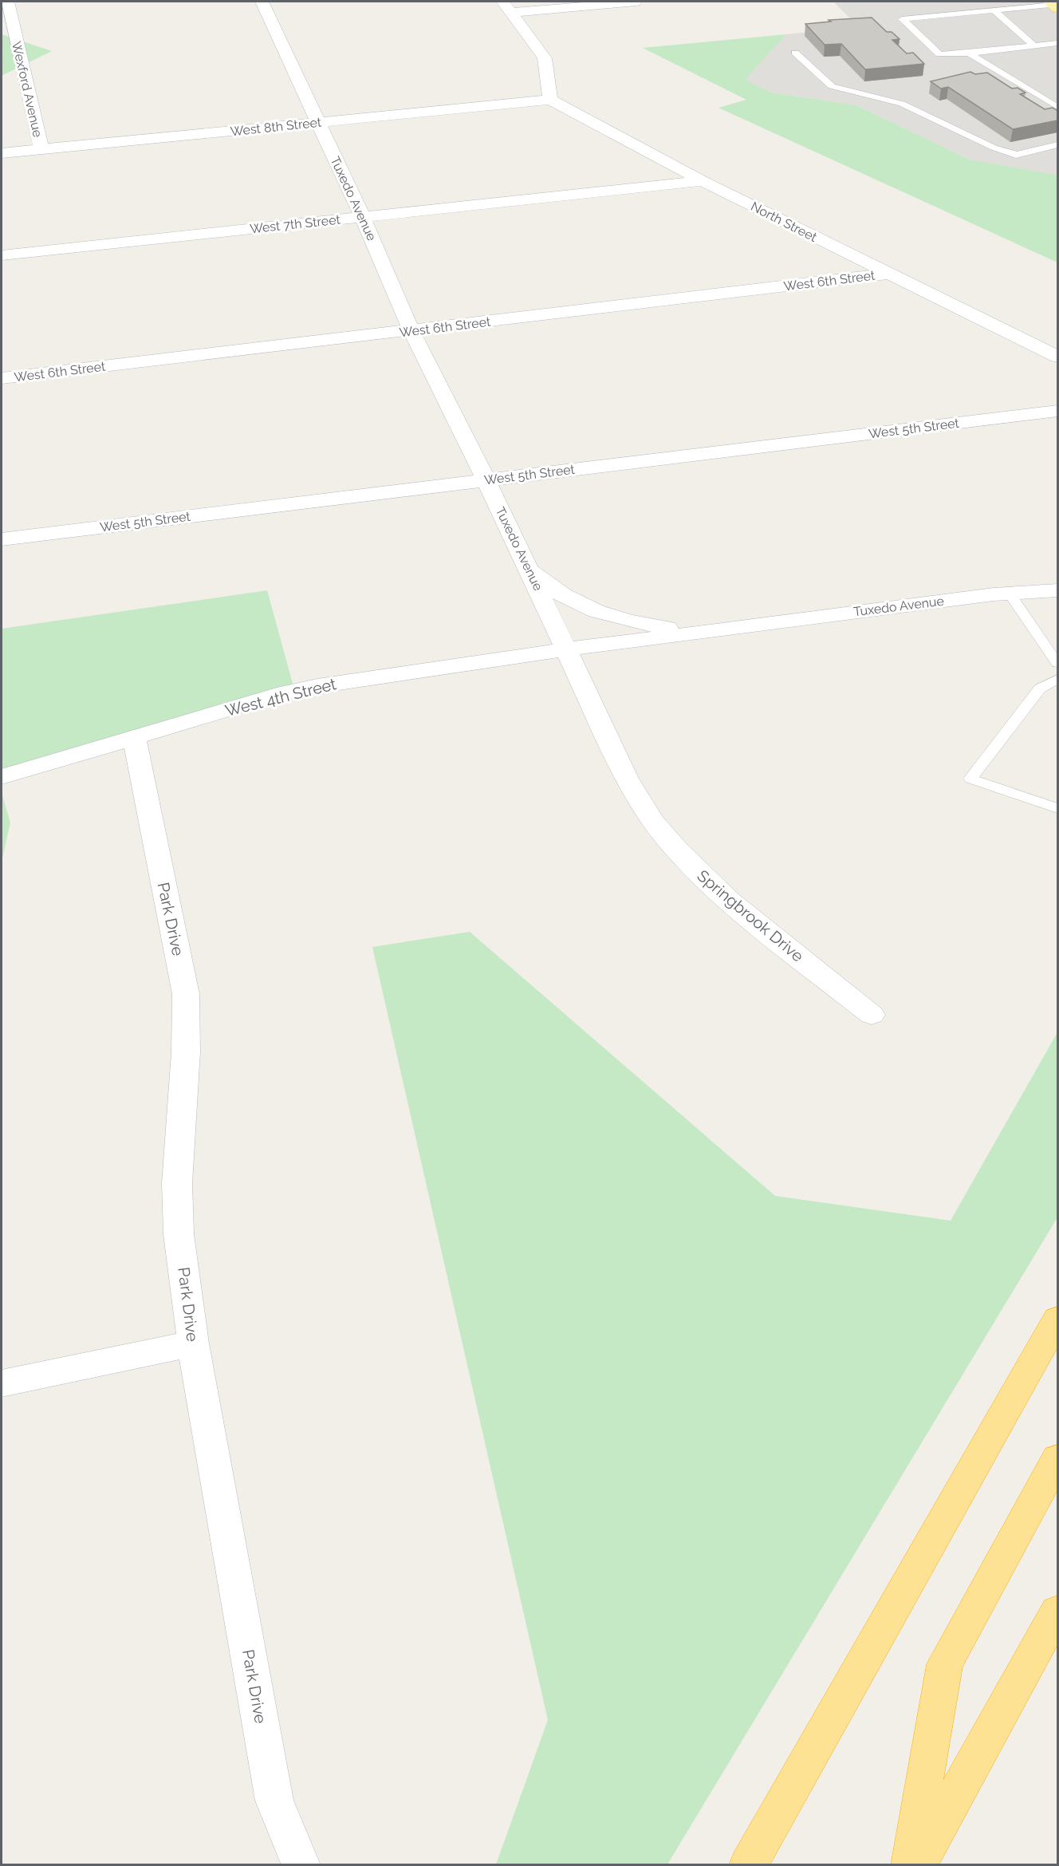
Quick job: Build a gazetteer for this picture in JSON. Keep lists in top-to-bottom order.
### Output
{
  "streets": {
    "street": [
      "Wexford Avenue",
      "West 8th Street",
      "Tuxedo Avenue",
      "North Street",
      "West 7th Street",
      "West 6th Street",
      "West 5th Street",
      "West 4th Street",
      "Springbrook Drive",
      "Park Drive"
    ]
  },
  "crossings": [
    ["Wexford Avenue", "West 8th Street"],
    ["West 8th Street", "Tuxedo Avenue"],
    ["West 8th Street", "North Street"],
    ["Tuxedo Avenue", "West 7th Street"],
    ["Tuxedo Avenue", "West 6th Street"],
    ["Tuxedo Avenue", "West 5th Street"],
    ["Tuxedo Avenue", "West 4th Street"],
    ["Tuxedo Avenue", "Springbrook Drive"],
    ["North Street", "West 7th Street"],
    ["North Street", "West 6th Street"],
    ["West 4th Street", "Springbrook Drive"],
    ["West 4th Street", "Park Drive"]
  ]
}
